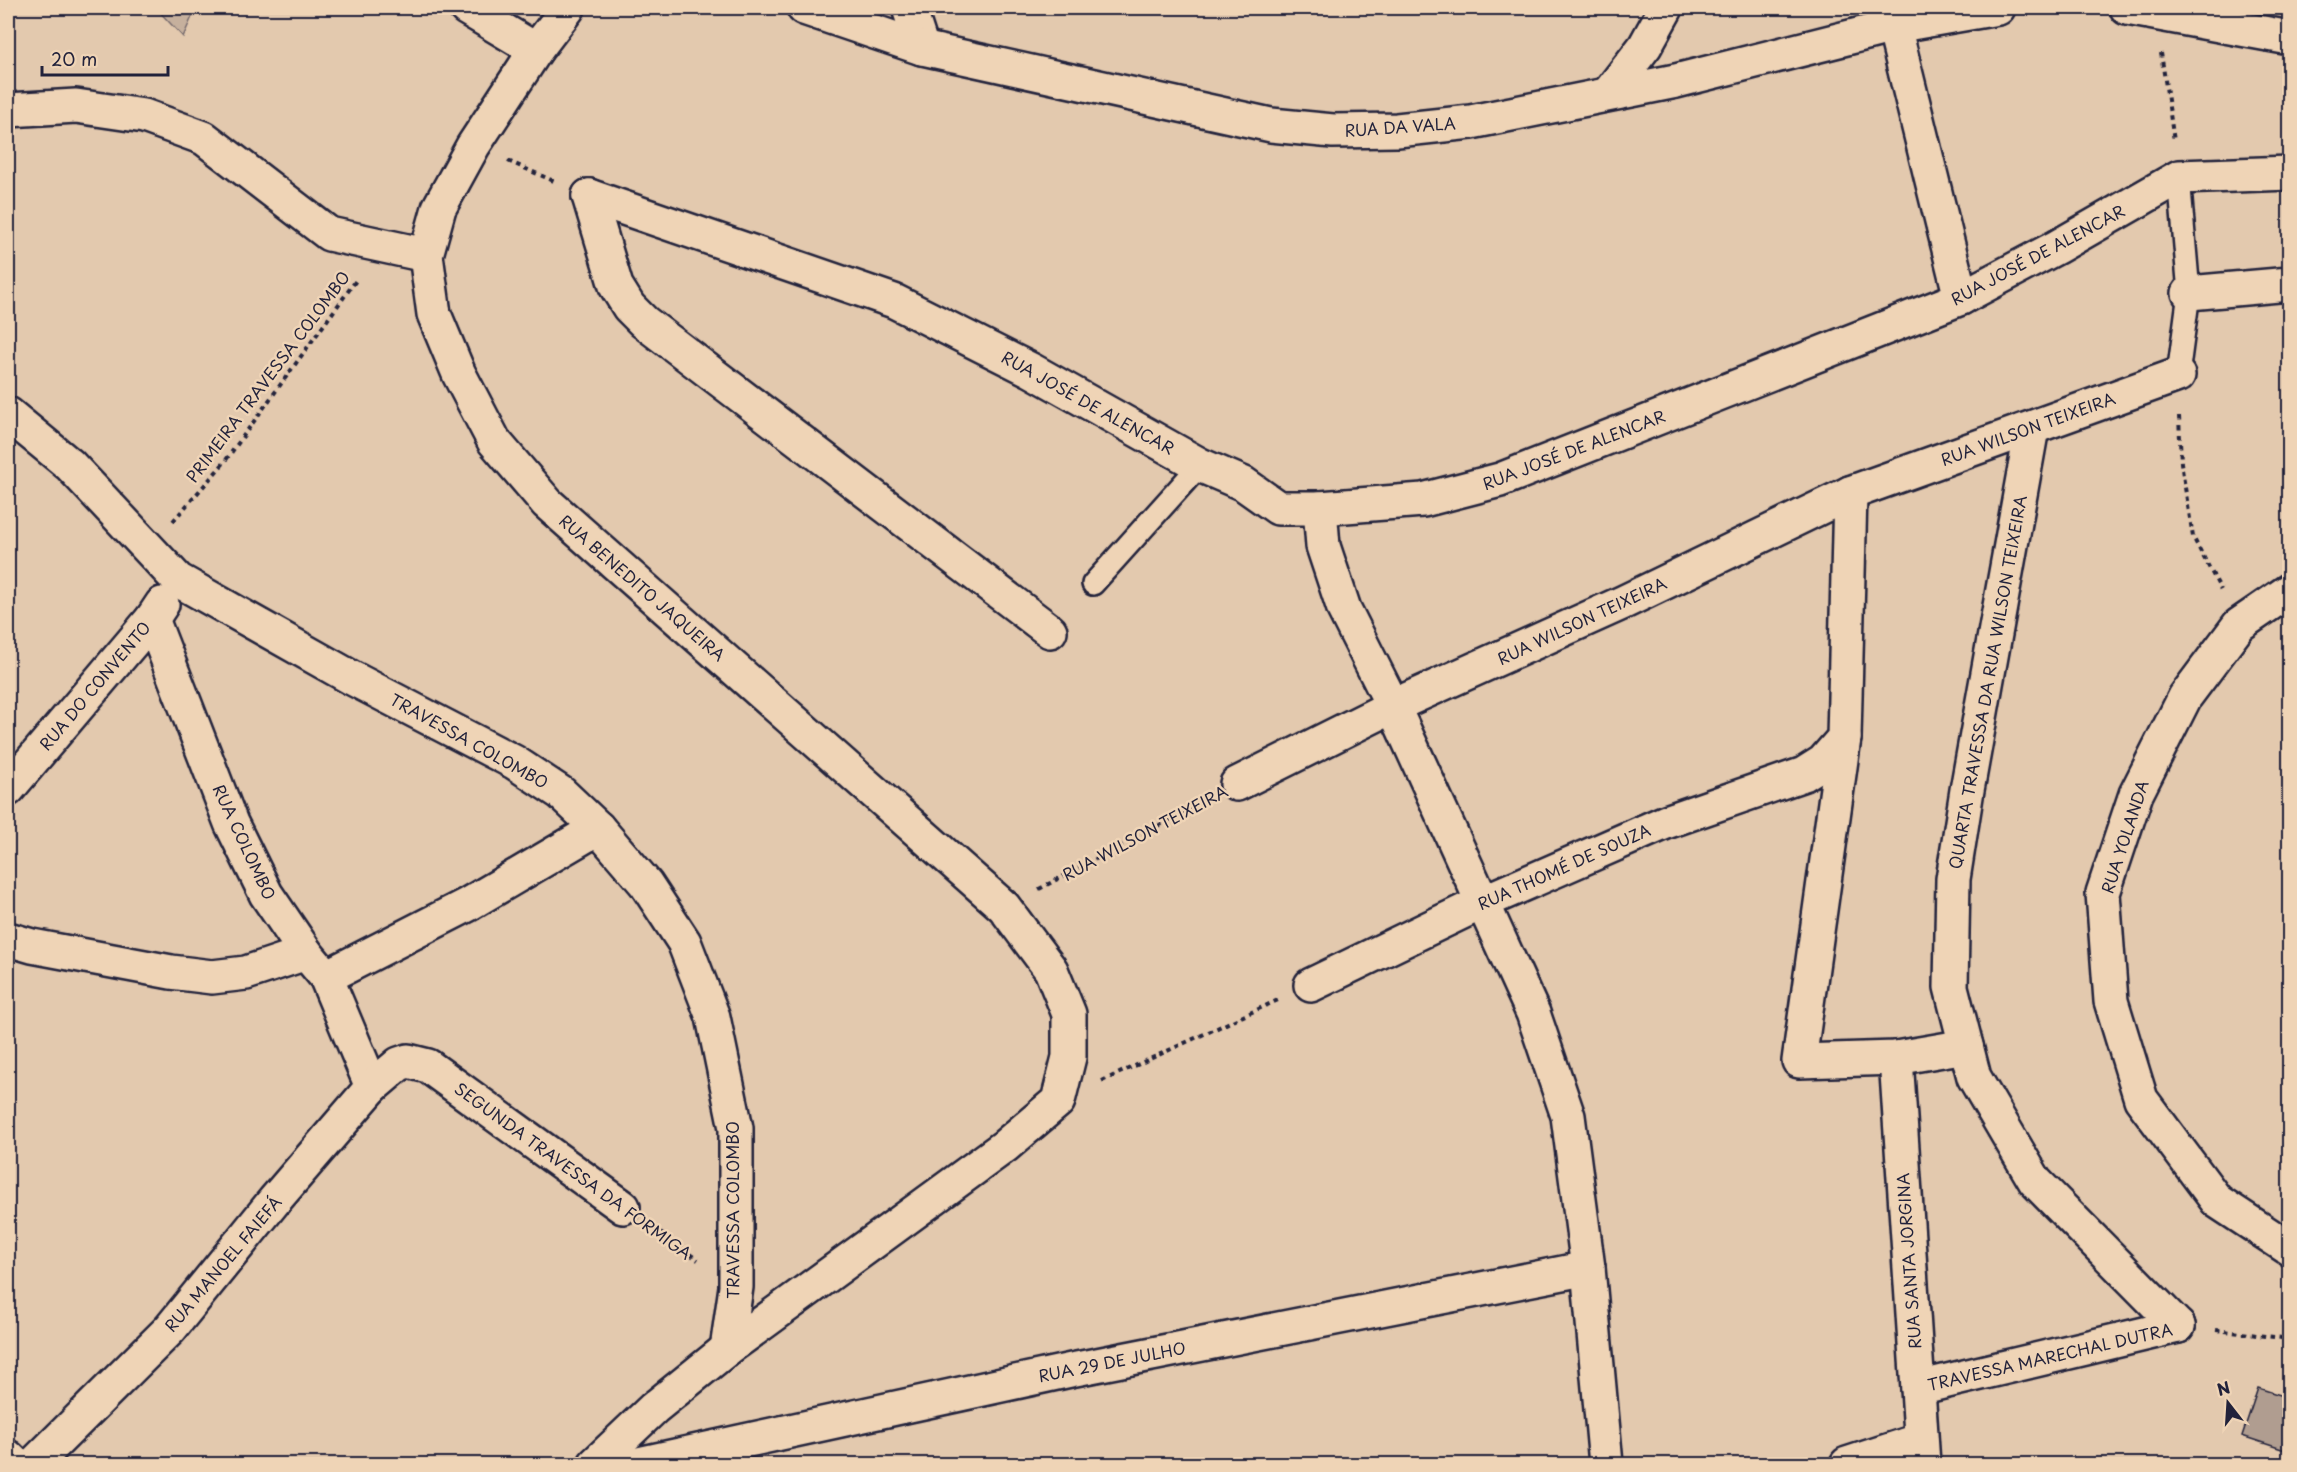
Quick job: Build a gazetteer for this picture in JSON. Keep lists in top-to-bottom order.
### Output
{
  "streets": {
    "street": [
      "RUA DA VALA",
      "RUA JOSÉ DE ALENCAR",
      "RUA WILSON TEIXEIRA",
      "RUA BENEDITO JAQUEIRA",
      "QUARTA TRAVESSA DA RUA WILSON TEIXEIRA",
      "RUA DO CONVENTO",
      "TRAVESSA COLOMBO",
      "RUA YOLANDA",
      "RUA COLOMBO",
      "RUA THOMÉ DE SOUZA",
      "SEGUNDA TRAVESSA DA FORMIGA",
      "RUA SANTA JORGINA",
      "RUA MANOEL FAIEFÁ",
      "TRAVESSA MARECHAL DUTRA",
      "RUA 29 DE JULHO"
    ],
    "path": ["PRIMEIRA TRAVESSA COLOMBO"]
  },
  "crossings": [
    ["PRIMEIRA TRAVESSA COLOMBO", "TRAVESSA COLOMBO"],
    ["RUA WILSON TEIXEIRA", "RUA BENEDITO JAQUEIRA"],
    ["RUA WILSON TEIXEIRA", "QUARTA TRAVESSA DA RUA WILSON TEIXEIRA"],
    ["QUARTA TRAVESSA DA RUA WILSON TEIXEIRA", "TRAVESSA MARECHAL DUTRA"],
    ["RUA DO CONVENTO", "TRAVESSA COLOMBO"],
    ["RUA DO CONVENTO", "RUA COLOMBO"],
    ["TRAVESSA COLOMBO", "SEGUNDA TRAVESSA DA FORMIGA"],
    ["RUA COLOMBO", "RUA MANOEL FAIEFÁ"],
    ["SEGUNDA TRAVESSA DA FORMIGA", "RUA MANOEL FAIEFÁ"],
    ["RUA SANTA JORGINA", "TRAVESSA MARECHAL DUTRA"]
  ],
  "scale_bar": "20 m",
  "north": "top"
}
